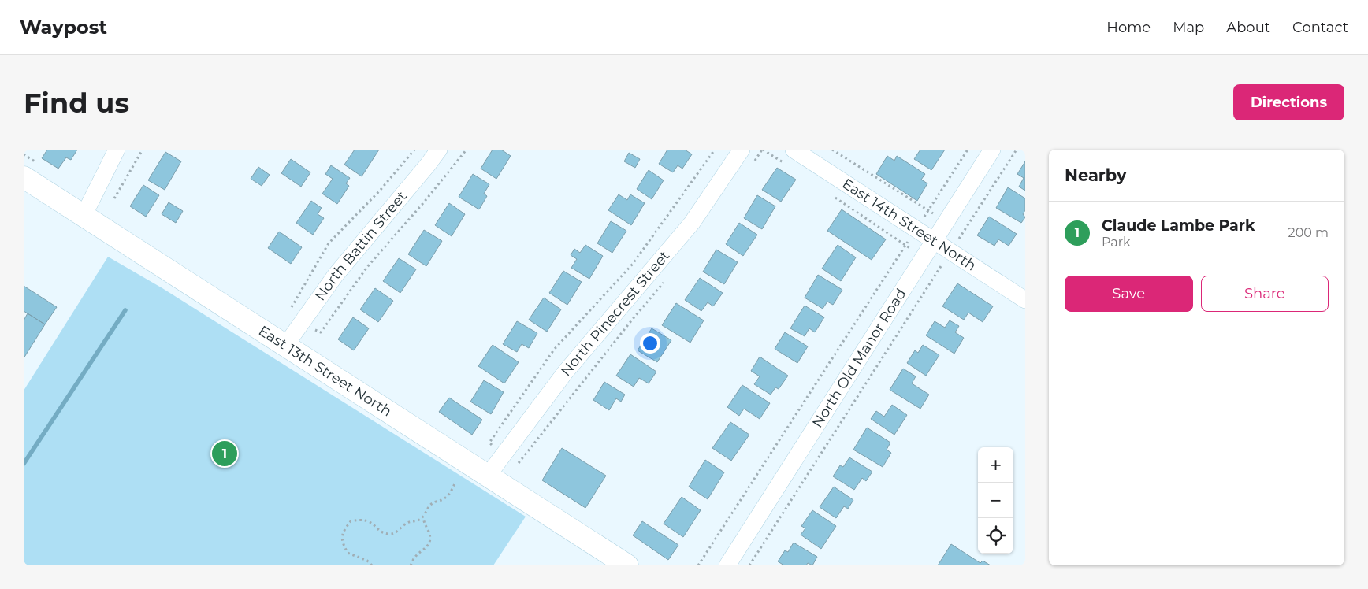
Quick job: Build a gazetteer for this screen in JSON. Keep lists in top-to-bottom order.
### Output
{
  "streets": {
    "main road": ["East 13th Street North"],
    "street": [
      "East 14th Street North",
      "North Battin Street",
      "North Pinecrest Street",
      "North Old Manor Road"
    ]
  },
  "crossings": [
    ["East 14th Street North", "North Old Manor Road"],
    ["North Battin Street", "East 13th Street North"],
    ["North Pinecrest Street", "East 13th Street North"]
  ],
  "page": {
    "header": "Waypost",
    "nav": [
      "Home",
      "Map",
      "About",
      "Contact"
    ],
    "buttons": [
      "Directions",
      ["Save", "Share"]
    ],
    "title": "Find us",
    "heading": "Nearby",
    "list": [
      {
        "mark": "1",
        "name": "Claude Lambe Park",
        "note": "Park",
        "value": "200 m"
      }
    ],
    "pins": "1",
    "map_buttons": ["+", "−"]
  }
}
